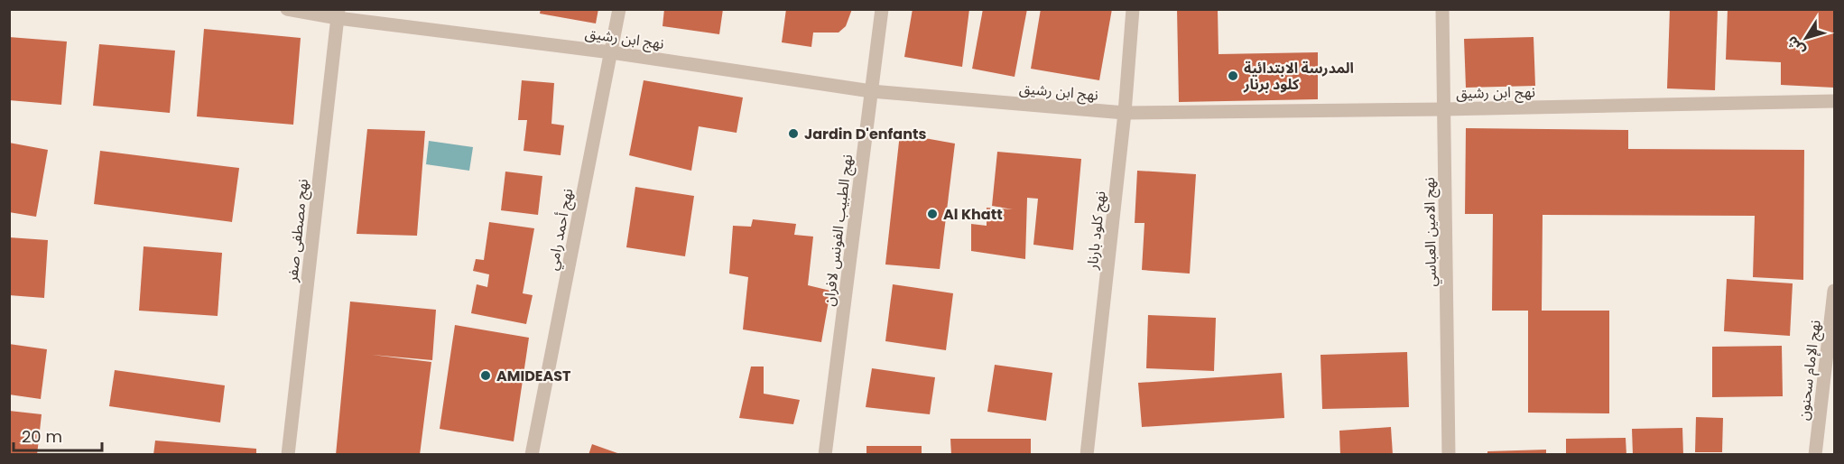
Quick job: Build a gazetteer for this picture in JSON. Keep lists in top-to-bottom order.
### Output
{
  "streets": {
    "street": [
      "نهج ابن رشيق",
      "نهج أحمد رامي",
      "نهج مصطفى صفر",
      "نهج الطبيب الفونس لافران",
      "نهج كلود بارنار",
      "نهج الامين العباسي",
      "نهج الإمام سحنون"
    ]
  },
  "crossings": [
    ["نهج ابن رشيق", "نهج أحمد رامي"],
    ["نهج ابن رشيق", "نهج مصطفى صفر"],
    ["نهج ابن رشيق", "نهج الطبيب الفونس لافران"],
    ["نهج ابن رشيق", "نهج كلود بارنار"],
    ["نهج ابن رشيق", "نهج الامين العباسي"]
  ],
  "places": [
    "المدرسة الابتدائية كلود برنار",
    "Jardin D'enfants",
    "Al Khatt",
    "AMIDEAST"
  ],
  "scale_bar": "20 m",
  "north": "bottom left"
}
